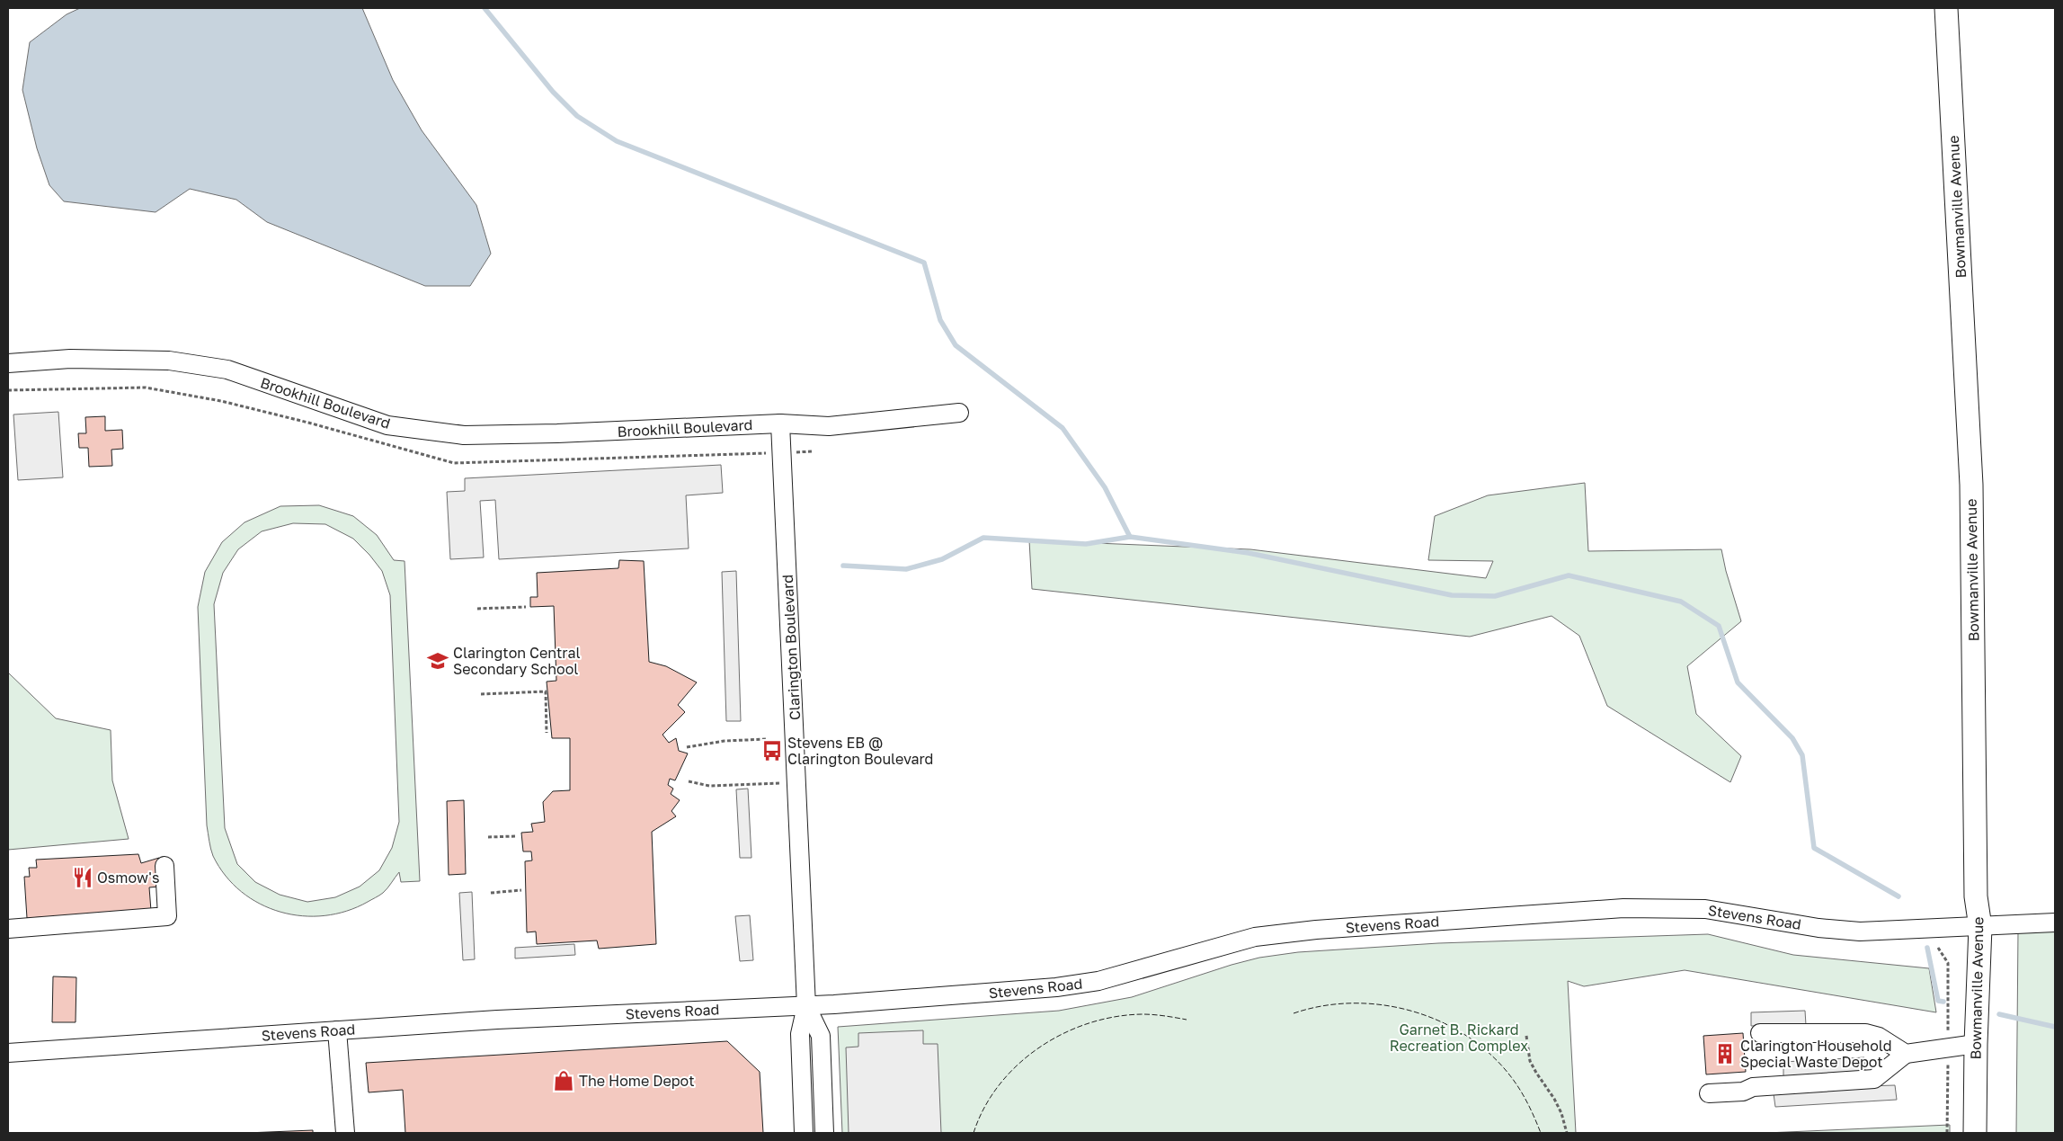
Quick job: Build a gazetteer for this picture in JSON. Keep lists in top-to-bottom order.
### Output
{
  "streets": {
    "main road": ["Bowmanville Avenue"],
    "street": ["Brookhill Boulevard", "Clarington Boulevard", "Stevens Road"]
  },
  "crossings": [
    ["Bowmanville Avenue", "Stevens Road"],
    ["Brookhill Boulevard", "Clarington Boulevard"],
    ["Clarington Boulevard", "Stevens Road"]
  ],
  "parks": ["Garnet B. Rickard Recreation Complex"],
  "places": {
    "school or university": ["Clarington Central Secondary School"],
    "bus stop": ["Stevens EB @ Clarington Boulevard"],
    "restaurant": ["Osmow's"],
    "building": ["Clarington Household Special Waste Depot"],
    "shop": ["The Home Depot"]
  }
}
